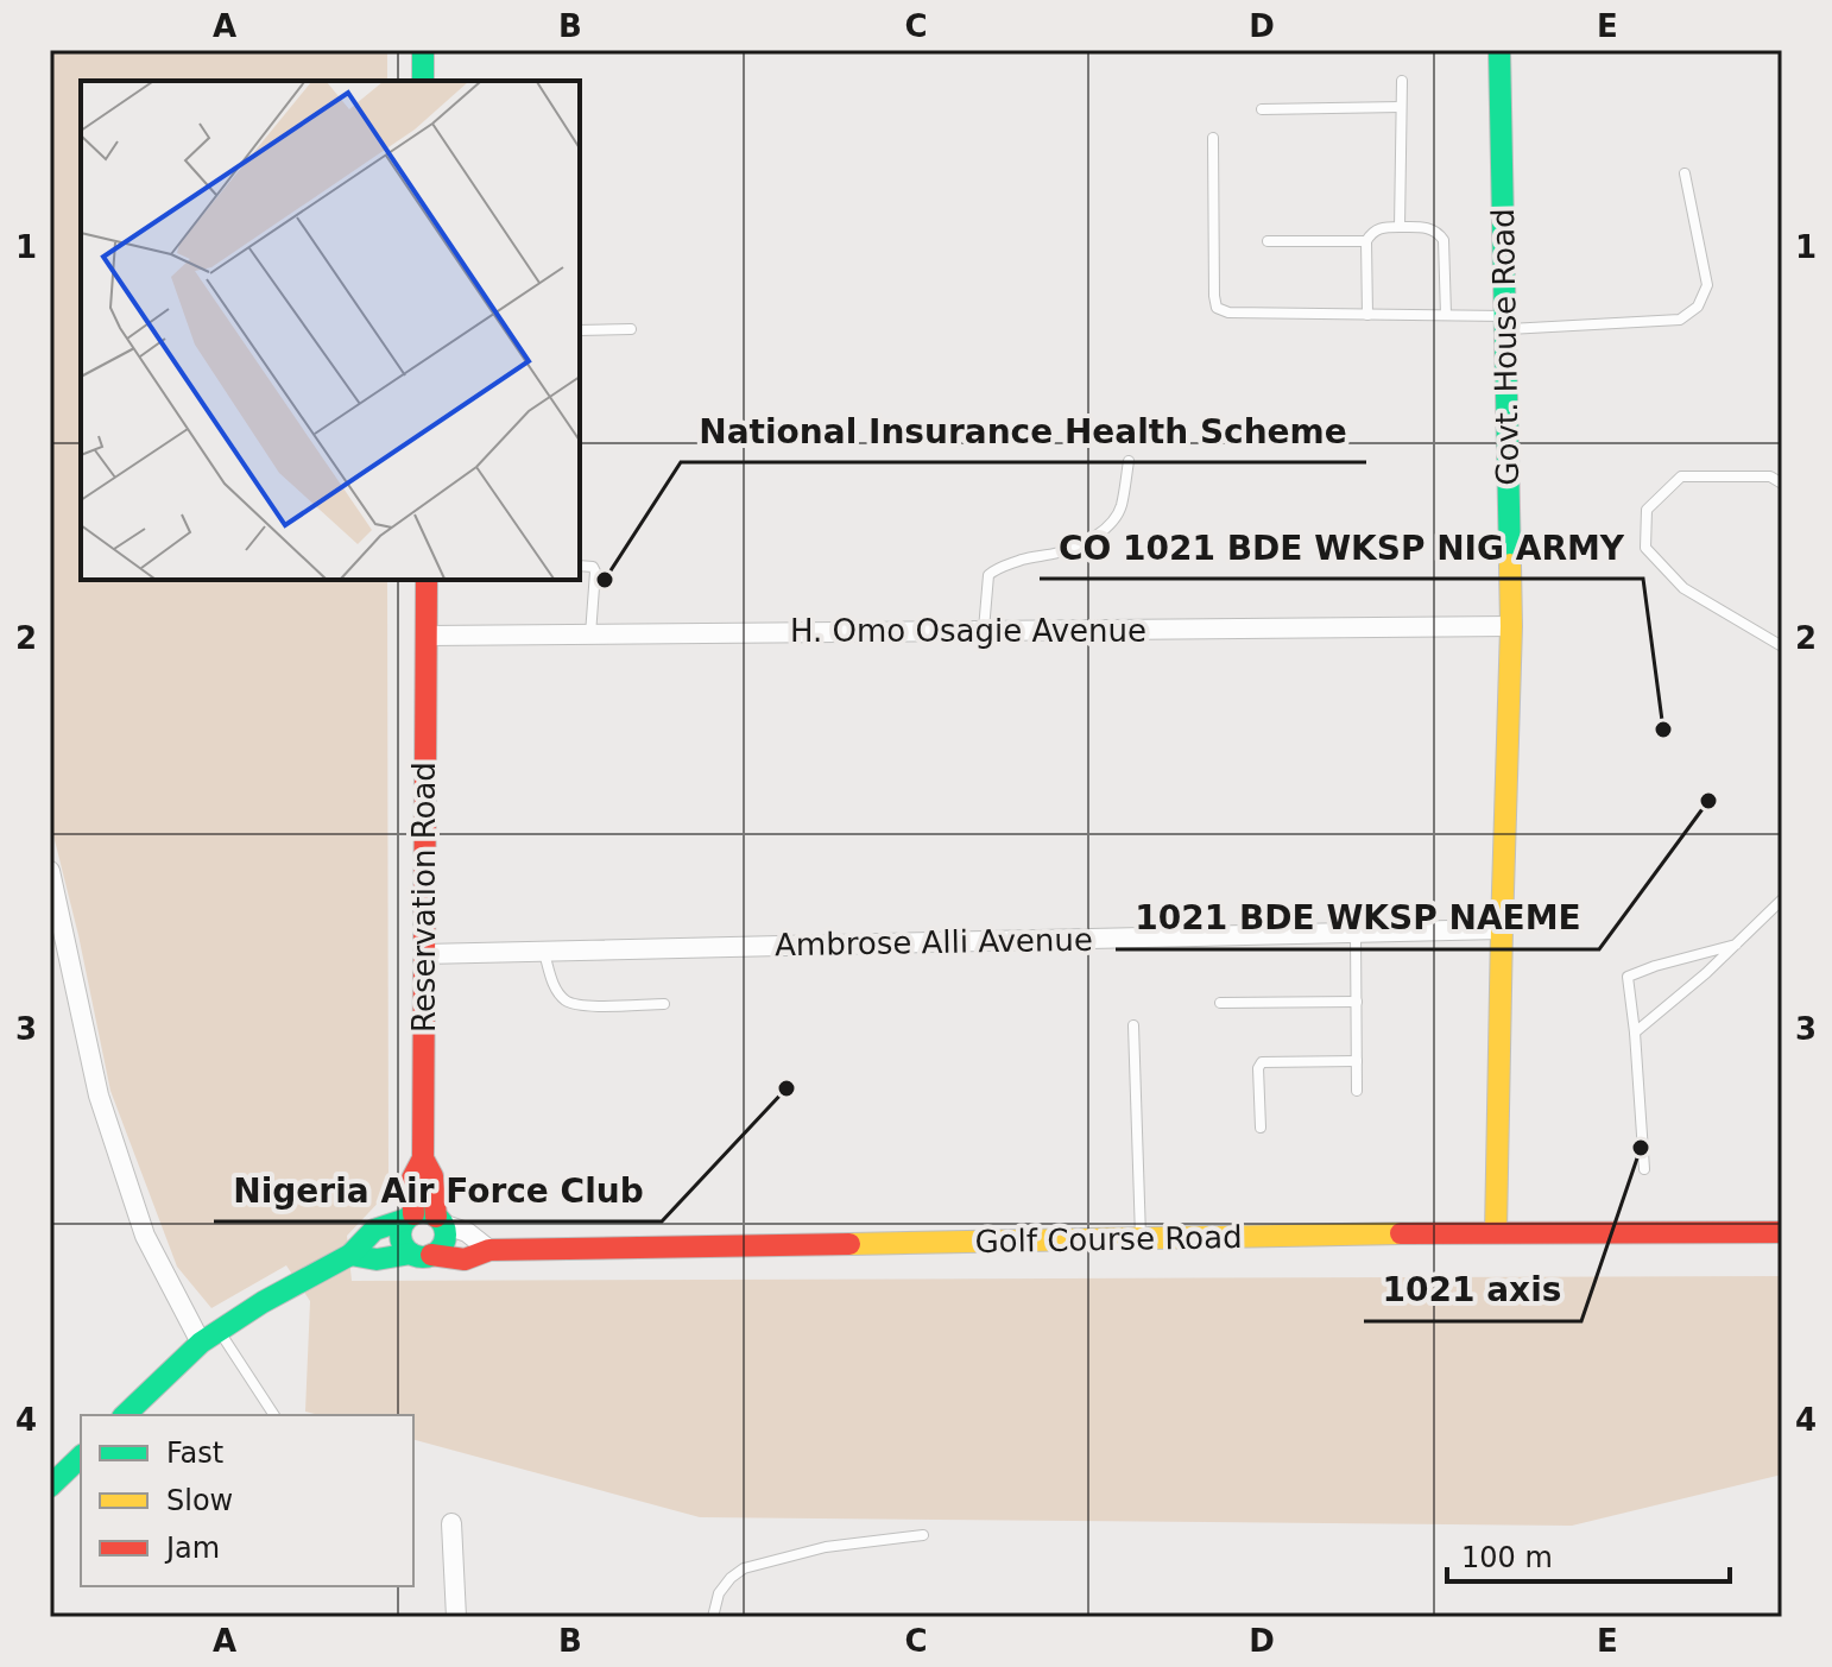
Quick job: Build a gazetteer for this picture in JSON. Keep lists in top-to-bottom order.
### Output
{
  "streets": {
    "street": [
      "Govt. House Road",
      "H. Omo Osagie Avenue",
      "Reservation Road",
      "Ambrose Alli Avenue",
      "Golf Course Road"
    ]
  },
  "crossings": [
    ["Govt. House Road", "H. Omo Osagie Avenue"],
    ["Govt. House Road", "Ambrose Alli Avenue"],
    ["Govt. House Road", "Golf Course Road"],
    ["H. Omo Osagie Avenue", "Reservation Road"],
    ["Reservation Road", "Ambrose Alli Avenue"]
  ],
  "places": [
    "National Insurance Health Scheme",
    "CO 1021 BDE WKSP NIG ARMY",
    "1021 BDE WKSP NAEME",
    "Nigeria Air Force Club",
    "1021 axis"
  ],
  "legend": ["Fast", "Slow", "Jam"],
  "scale_bar": "100 m",
  "grid": {
    "columns": [
      "A",
      "B",
      "C",
      "D",
      "E"
    ],
    "rows": [
      "1",
      "2",
      "3",
      "4"
    ]
  }
}
